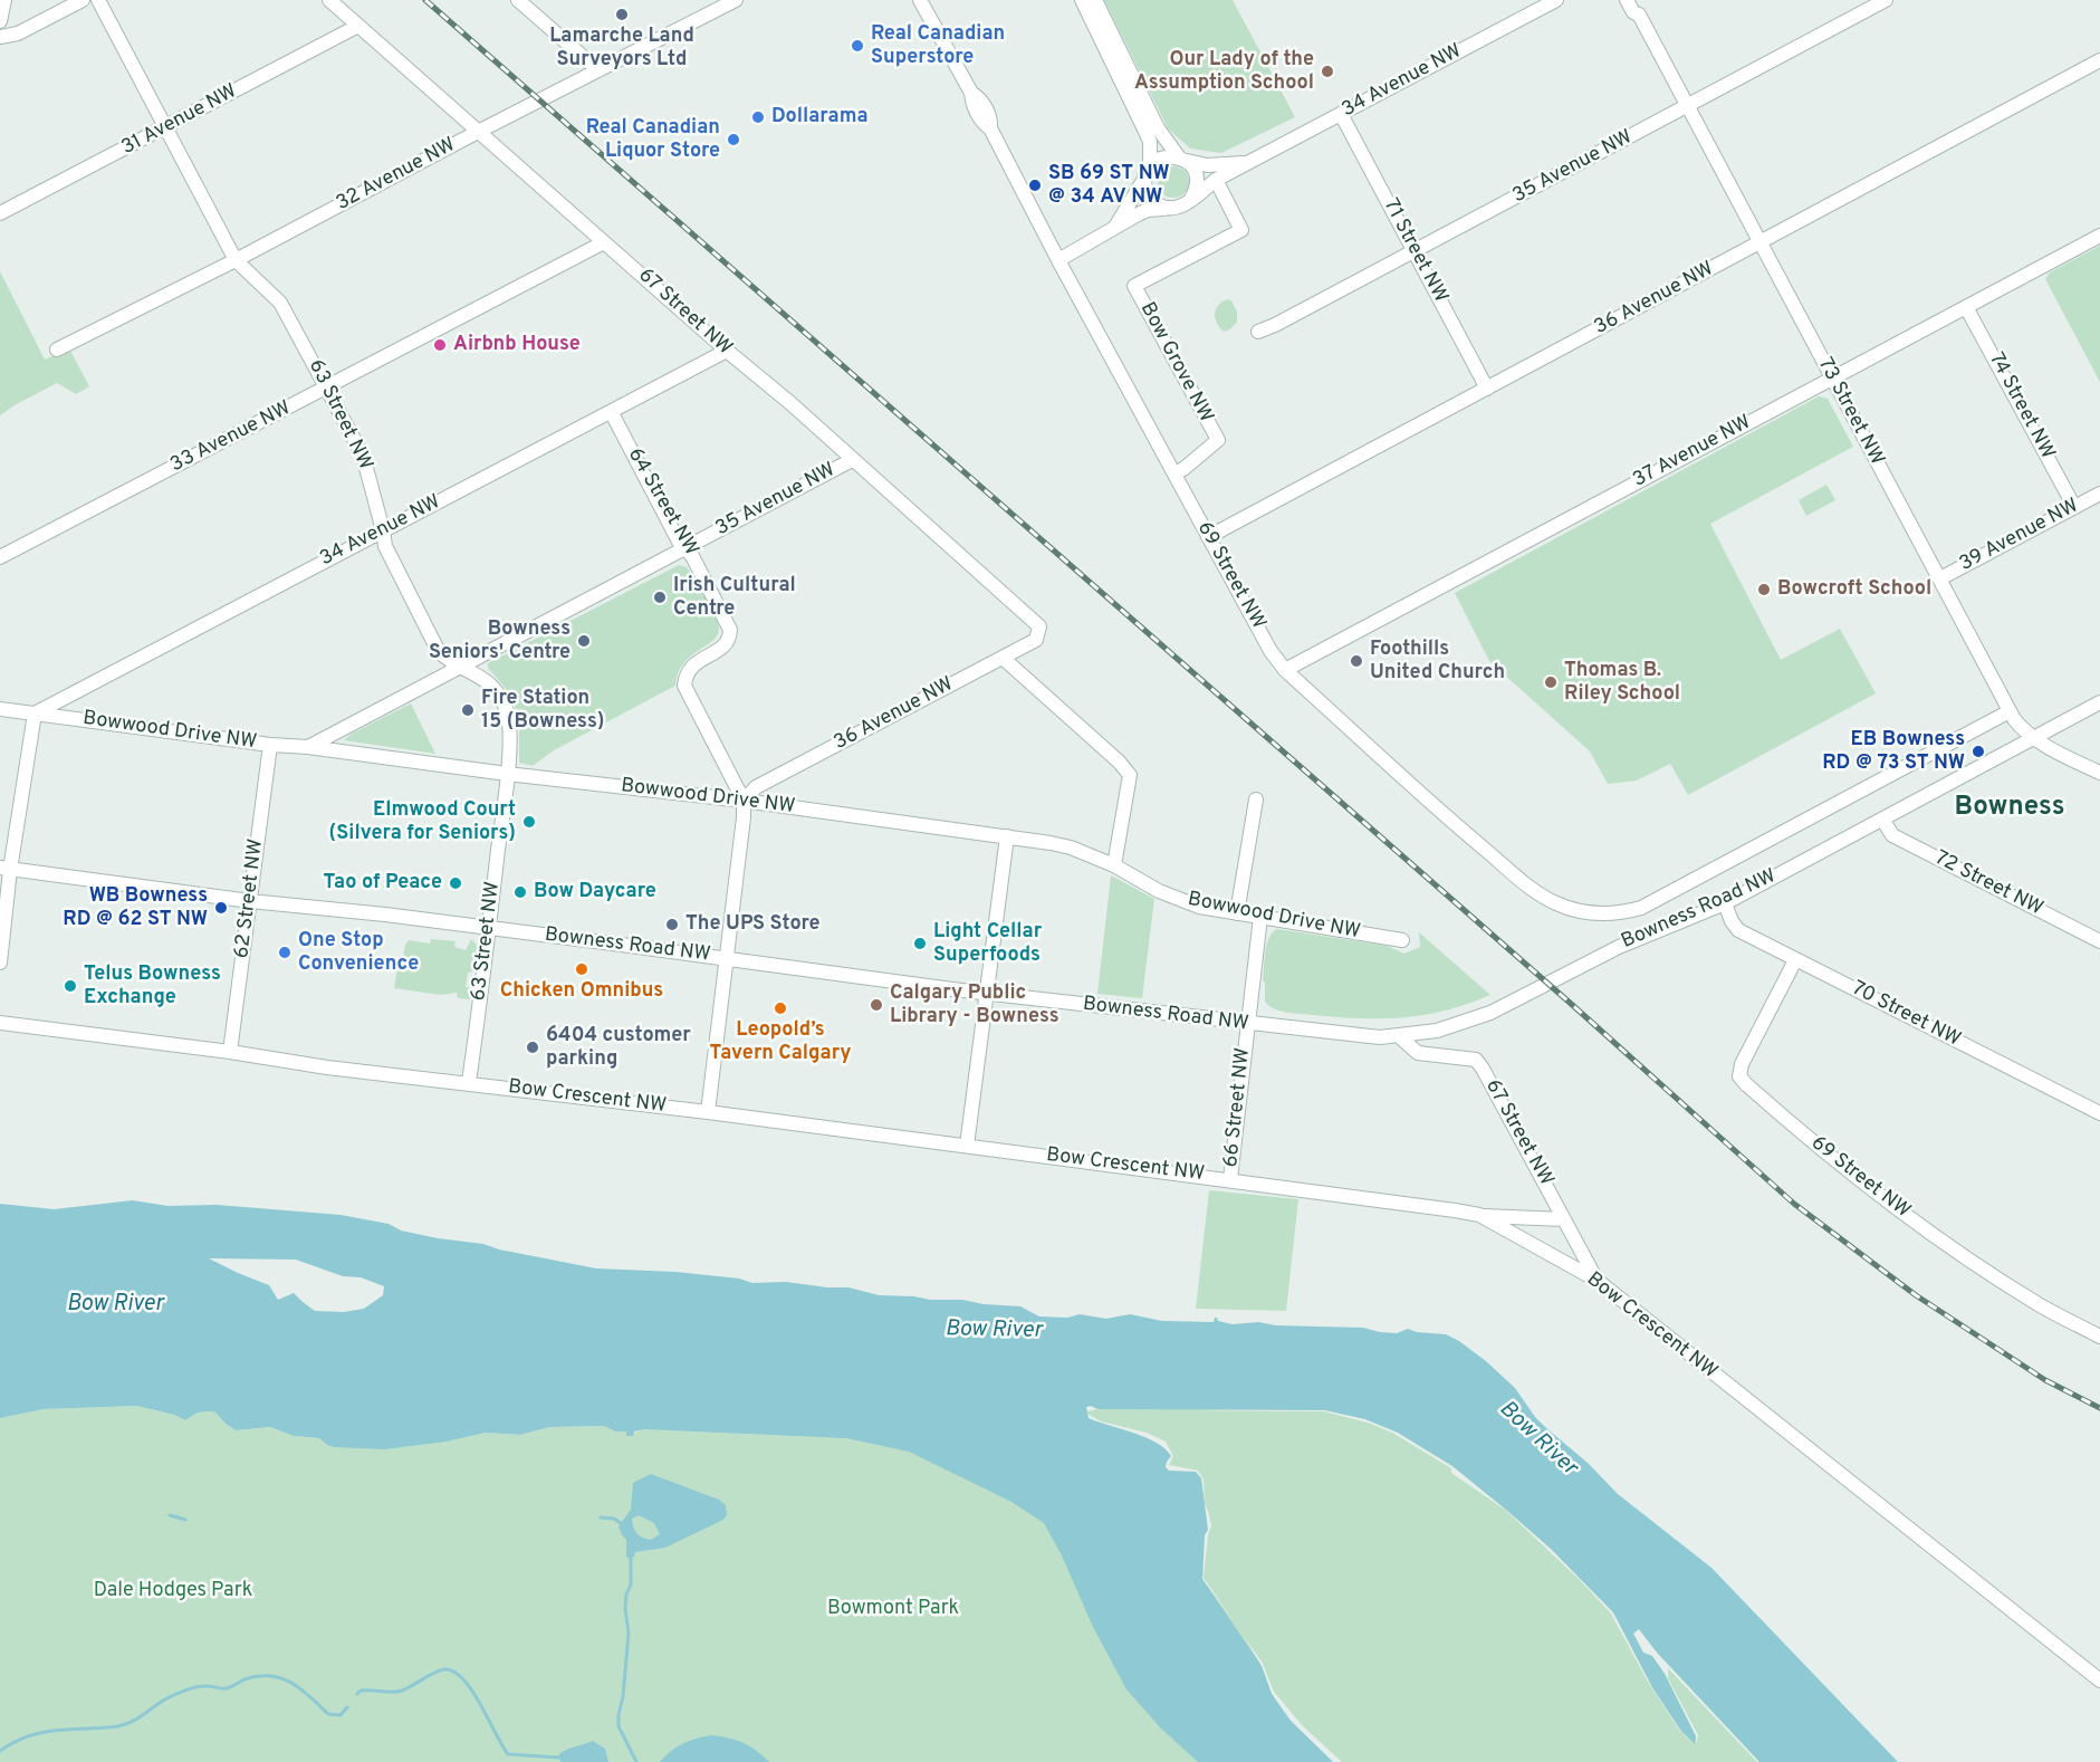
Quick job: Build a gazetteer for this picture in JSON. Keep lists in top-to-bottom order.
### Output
{
  "streets": {
    "street": [
      "34 Avenue NW",
      "31 Avenue NW",
      "35 Avenue NW",
      "32 Avenue NW",
      "71 Street NW",
      "36 Avenue NW",
      "67 Street NW",
      "Bow Grove NW",
      "74 Street NW",
      "73 Street NW",
      "63 Street NW",
      "33 Avenue NW",
      "37 Avenue NW",
      "64 Street NW",
      "39 Avenue NW",
      "69 Street NW",
      "Bowwood Drive NW",
      "72 Street NW",
      "62 Street NW",
      "Bowness Road NW",
      "70 Street NW",
      "Bow Crescent NW",
      "66 Street NW"
    ]
  },
  "crossings": [
    ["34 Avenue NW", "71 Street NW"],
    ["34 Avenue NW", "67 Street NW"],
    ["34 Avenue NW", "Bow Grove NW"],
    ["34 Avenue NW", "63 Street NW"],
    ["34 Avenue NW", "64 Street NW"],
    ["34 Avenue NW", "Bowwood Drive NW"],
    ["31 Avenue NW", "67 Street NW"],
    ["31 Avenue NW", "63 Street NW"],
    ["35 Avenue NW", "71 Street NW"],
    ["35 Avenue NW", "67 Street NW"],
    ["35 Avenue NW", "73 Street NW"],
    ["35 Avenue NW", "63 Street NW"],
    ["35 Avenue NW", "64 Street NW"],
    ["35 Avenue NW", "Bowwood Drive NW"],
    ["32 Avenue NW", "67 Street NW"],
    ["32 Avenue NW", "63 Street NW"],
    ["71 Street NW", "36 Avenue NW"],
    ["36 Avenue NW", "67 Street NW"],
    ["36 Avenue NW", "73 Street NW"],
    ["36 Avenue NW", "64 Street NW"],
    ["36 Avenue NW", "69 Street NW"],
    ["36 Avenue NW", "Bowwood Drive NW"],
    ["67 Street NW", "33 Avenue NW"],
    ["67 Street NW", "Bowness Road NW"],
    ["67 Street NW", "Bow Crescent NW"],
    ["Bow Grove NW", "69 Street NW"],
    ["74 Street NW", "37 Avenue NW"],
    ["74 Street NW", "39 Avenue NW"],
    ["73 Street NW", "37 Avenue NW"],
    ["73 Street NW", "39 Avenue NW"],
    ["73 Street NW", "Bowness Road NW"],
    ["63 Street NW", "33 Avenue NW"],
    ["63 Street NW", "Bowwood Drive NW"],
    ["63 Street NW", "Bowness Road NW"],
    ["63 Street NW", "Bow Crescent NW"],
    ["37 Avenue NW", "69 Street NW"],
    ["64 Street NW", "Bowwood Drive NW"],
    ["69 Street NW", "Bowness Road NW"],
    ["69 Street NW", "70 Street NW"],
    ["Bowwood Drive NW", "62 Street NW"],
    ["Bowwood Drive NW", "66 Street NW"],
    ["72 Street NW", "Bowness Road NW"],
    ["62 Street NW", "Bowness Road NW"],
    ["62 Street NW", "Bow Crescent NW"],
    ["Bowness Road NW", "70 Street NW"],
    ["Bowness Road NW", "66 Street NW"],
    ["Bow Crescent NW", "66 Street NW"]
  ],
  "districts": ["Bowness"],
  "water": ["Bow River"],
  "parks": ["Dale Hodges Park", "Bowmont Park"],
  "places": [
    "Lamarche Land Surveyors Ltd",
    "Real Canadian Superstore",
    "Our Lady of the Assumption School",
    "Dollarama",
    "Real Canadian Liquor Store",
    "SB 69 ST NW @ 34 AV NW",
    "Airbnb House",
    "Bowcroft School",
    "Irish Cultural Centre",
    "Bowness Seniors' Centre",
    "Foothills United Church",
    "Thomas B. Riley School",
    "Fire Station 15 (Bowness)",
    "EB Bowness RD @ 73 ST NW",
    "Elmwood Court (Silvera for Seniors)",
    "Tao of Peace",
    "Bow Daycare",
    "WB Bowness RD @ 62 ST NW",
    "The UPS Store",
    "Light Cellar Superfoods",
    "One Stop Convenience",
    "Chicken Omnibus",
    "Telus Bowness Exchange",
    "Calgary Public Library - Bowness",
    "Leopold’s Tavern Calgary",
    "6404 customer parking"
  ]
}
